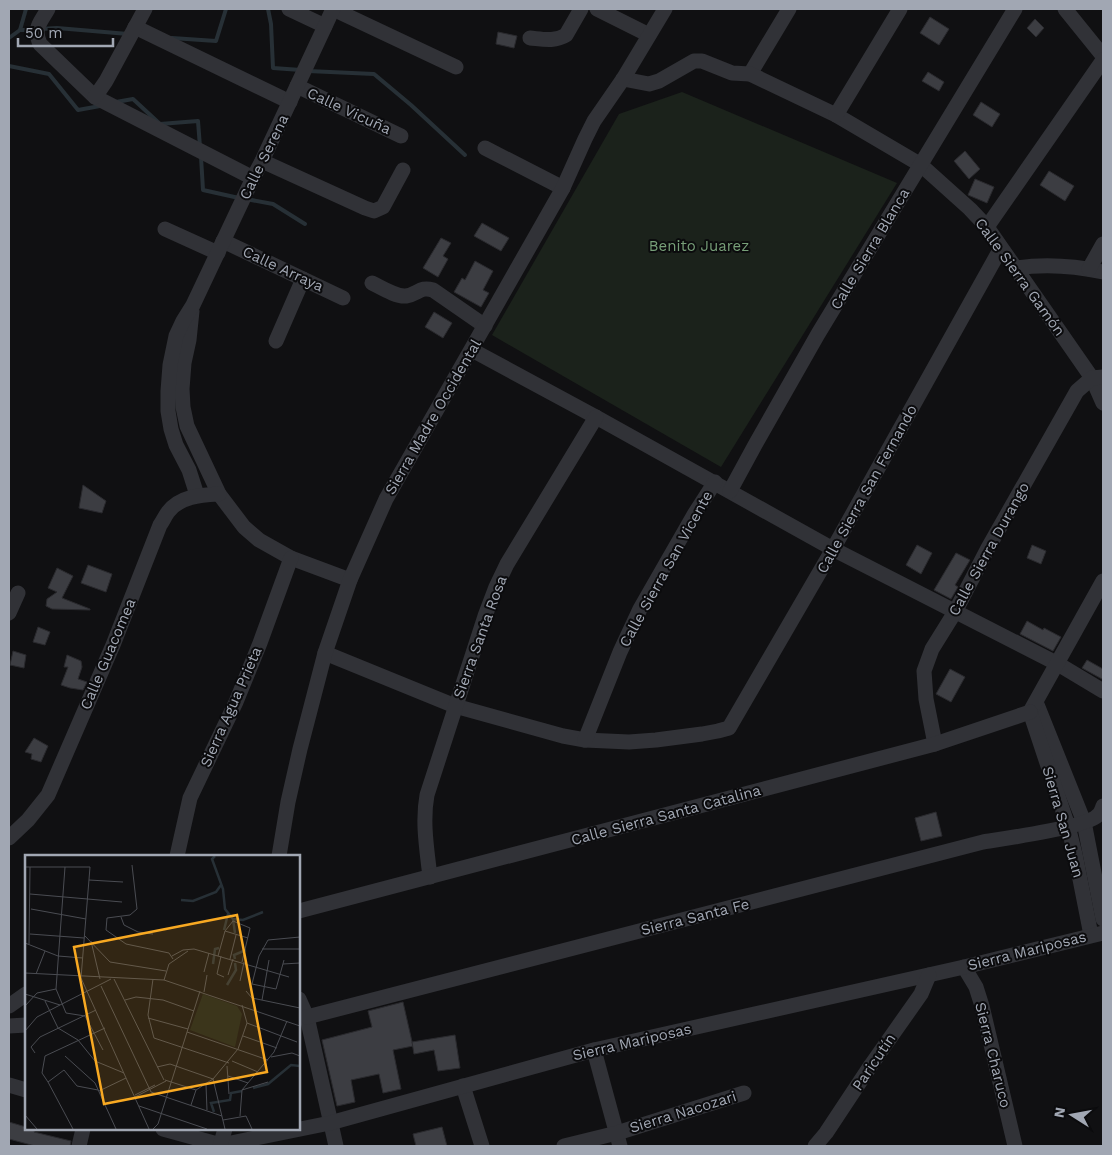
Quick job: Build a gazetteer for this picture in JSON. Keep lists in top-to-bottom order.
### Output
{
  "streets": {
    "street": [
      "Calle Vicuña",
      "Calle Serena",
      "Calle Sierra Blanca",
      "Calle Arraya",
      "Calle Sierra Gamón",
      "Sierra Madre Occidental",
      "Calle Sierra San Fernando",
      "Calle Sierra Durango",
      "Calle Sierra San Vicente",
      "Sierra Santa Rosa",
      "Calle Guacomea",
      "Sierra Agua Prieta",
      "Calle Sierra Santa Catalina",
      "Sierra San Juan",
      "Sierra Santa Fe",
      "Sierra Mariposas",
      "Sierra Charuco",
      "Paricutín",
      "Sierra Nacozari"
    ]
  },
  "crossings": [
    ["Calle Vicuña", "Calle Serena"],
    ["Calle Serena", "Calle Arraya"],
    ["Calle Serena", "Sierra Madre Occidental"],
    ["Calle Serena", "Calle Guacomea"],
    ["Calle Serena", "Sierra Agua Prieta"],
    ["Calle Sierra Blanca", "Calle Sierra Gamón"],
    ["Calle Sierra Gamón", "Sierra Madre Occidental"],
    ["Calle Sierra Gamón", "Calle Sierra San Fernando"],
    ["Calle Sierra Gamón", "Calle Sierra Durango"],
    ["Calle Sierra San Fernando", "Calle Sierra San Vicente"],
    ["Calle Sierra Durango", "Calle Sierra Santa Catalina"],
    ["Sierra Santa Rosa", "Calle Sierra Santa Catalina"],
    ["Calle Sierra Santa Catalina", "Sierra San Juan"],
    ["Sierra San Juan", "Sierra Santa Fe"],
    ["Sierra San Juan", "Sierra Mariposas"],
    ["Sierra Mariposas", "Sierra Charuco"],
    ["Sierra Mariposas", "Paricutín"]
  ],
  "parks": ["Benito Juarez"],
  "scale_bar": "50 m",
  "north": "left"
}
